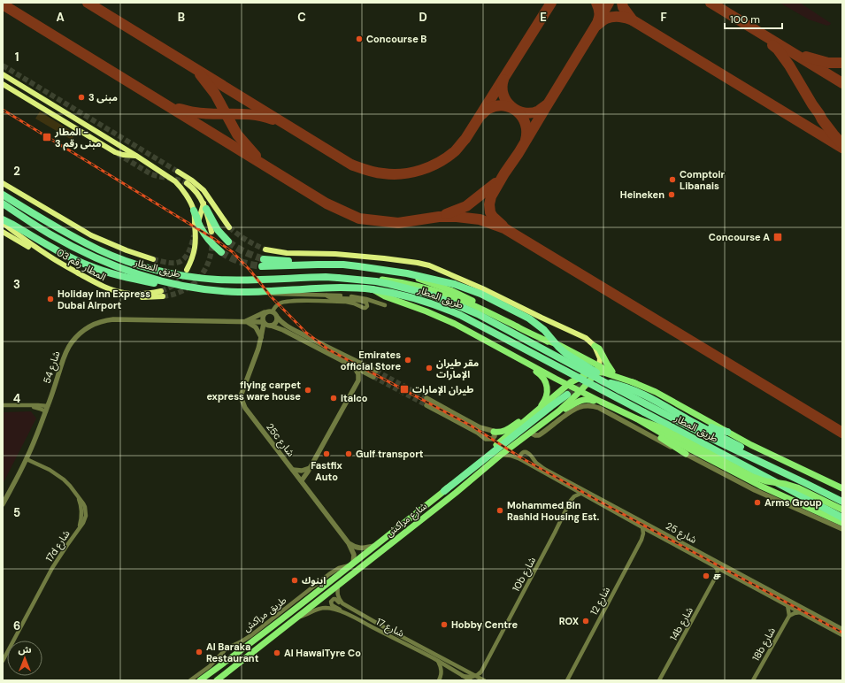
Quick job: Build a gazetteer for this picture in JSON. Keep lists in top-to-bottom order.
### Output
{
  "streets": {
    "highway": ["طريق المطار"],
    "main road": ["المطار رقم 03", "شارع مراكش"],
    "street": [
      "شارع 54",
      "25c شارع",
      "شارع 25",
      "17d شارع",
      "10b شارع",
      "شارع 12",
      "طريق مراكش",
      "14b شارع",
      "شارع 17",
      "18b شارع"
    ]
  },
  "crossings": [
    ["شارع 54", "25c شارع"],
    ["شارع 54", "17d شارع"],
    ["25c شارع", "شارع مراكش"],
    ["25c شارع", "طريق مراكش"],
    ["شارع مراكش", "شارع 25"],
    ["شارع مراكش", "طريق مراكش"],
    ["شارع مراكش", "شارع 17"],
    ["شارع 25", "10b شارع"],
    ["شارع 25", "شارع 12"],
    ["10b شارع", "شارع 17"]
  ],
  "places": {
    "other": [
      "Concourse B",
      "مبنى 3",
      "Comptoir Libanais",
      "Heineken",
      "Holiday Inn Express Dubai Airport",
      "Emirates official Store",
      "مقر طيران الإمارات",
      "flying carpet express ware house",
      "italco",
      "Fastfix Auto",
      "Gulf transport",
      "Arms Group",
      "Mohammed Bin Rashid Housing Est.",
      "ச",
      "اينوك",
      "ROX",
      "Hobby Centre",
      "Al Baraka Restaurant",
      "Al HawaiTyre Co"
    ],
    "transit": ["المطار - مبنى رقم 3", "Concourse A", "طيران الإمارات"]
  },
  "scale_bar": "100 m",
  "north": "top",
  "grid": {
    "columns": [
      "A",
      "B",
      "C",
      "D",
      "E",
      "F"
    ],
    "rows": [
      "1",
      "2",
      "3",
      "4",
      "5",
      "6"
    ]
  }
}
